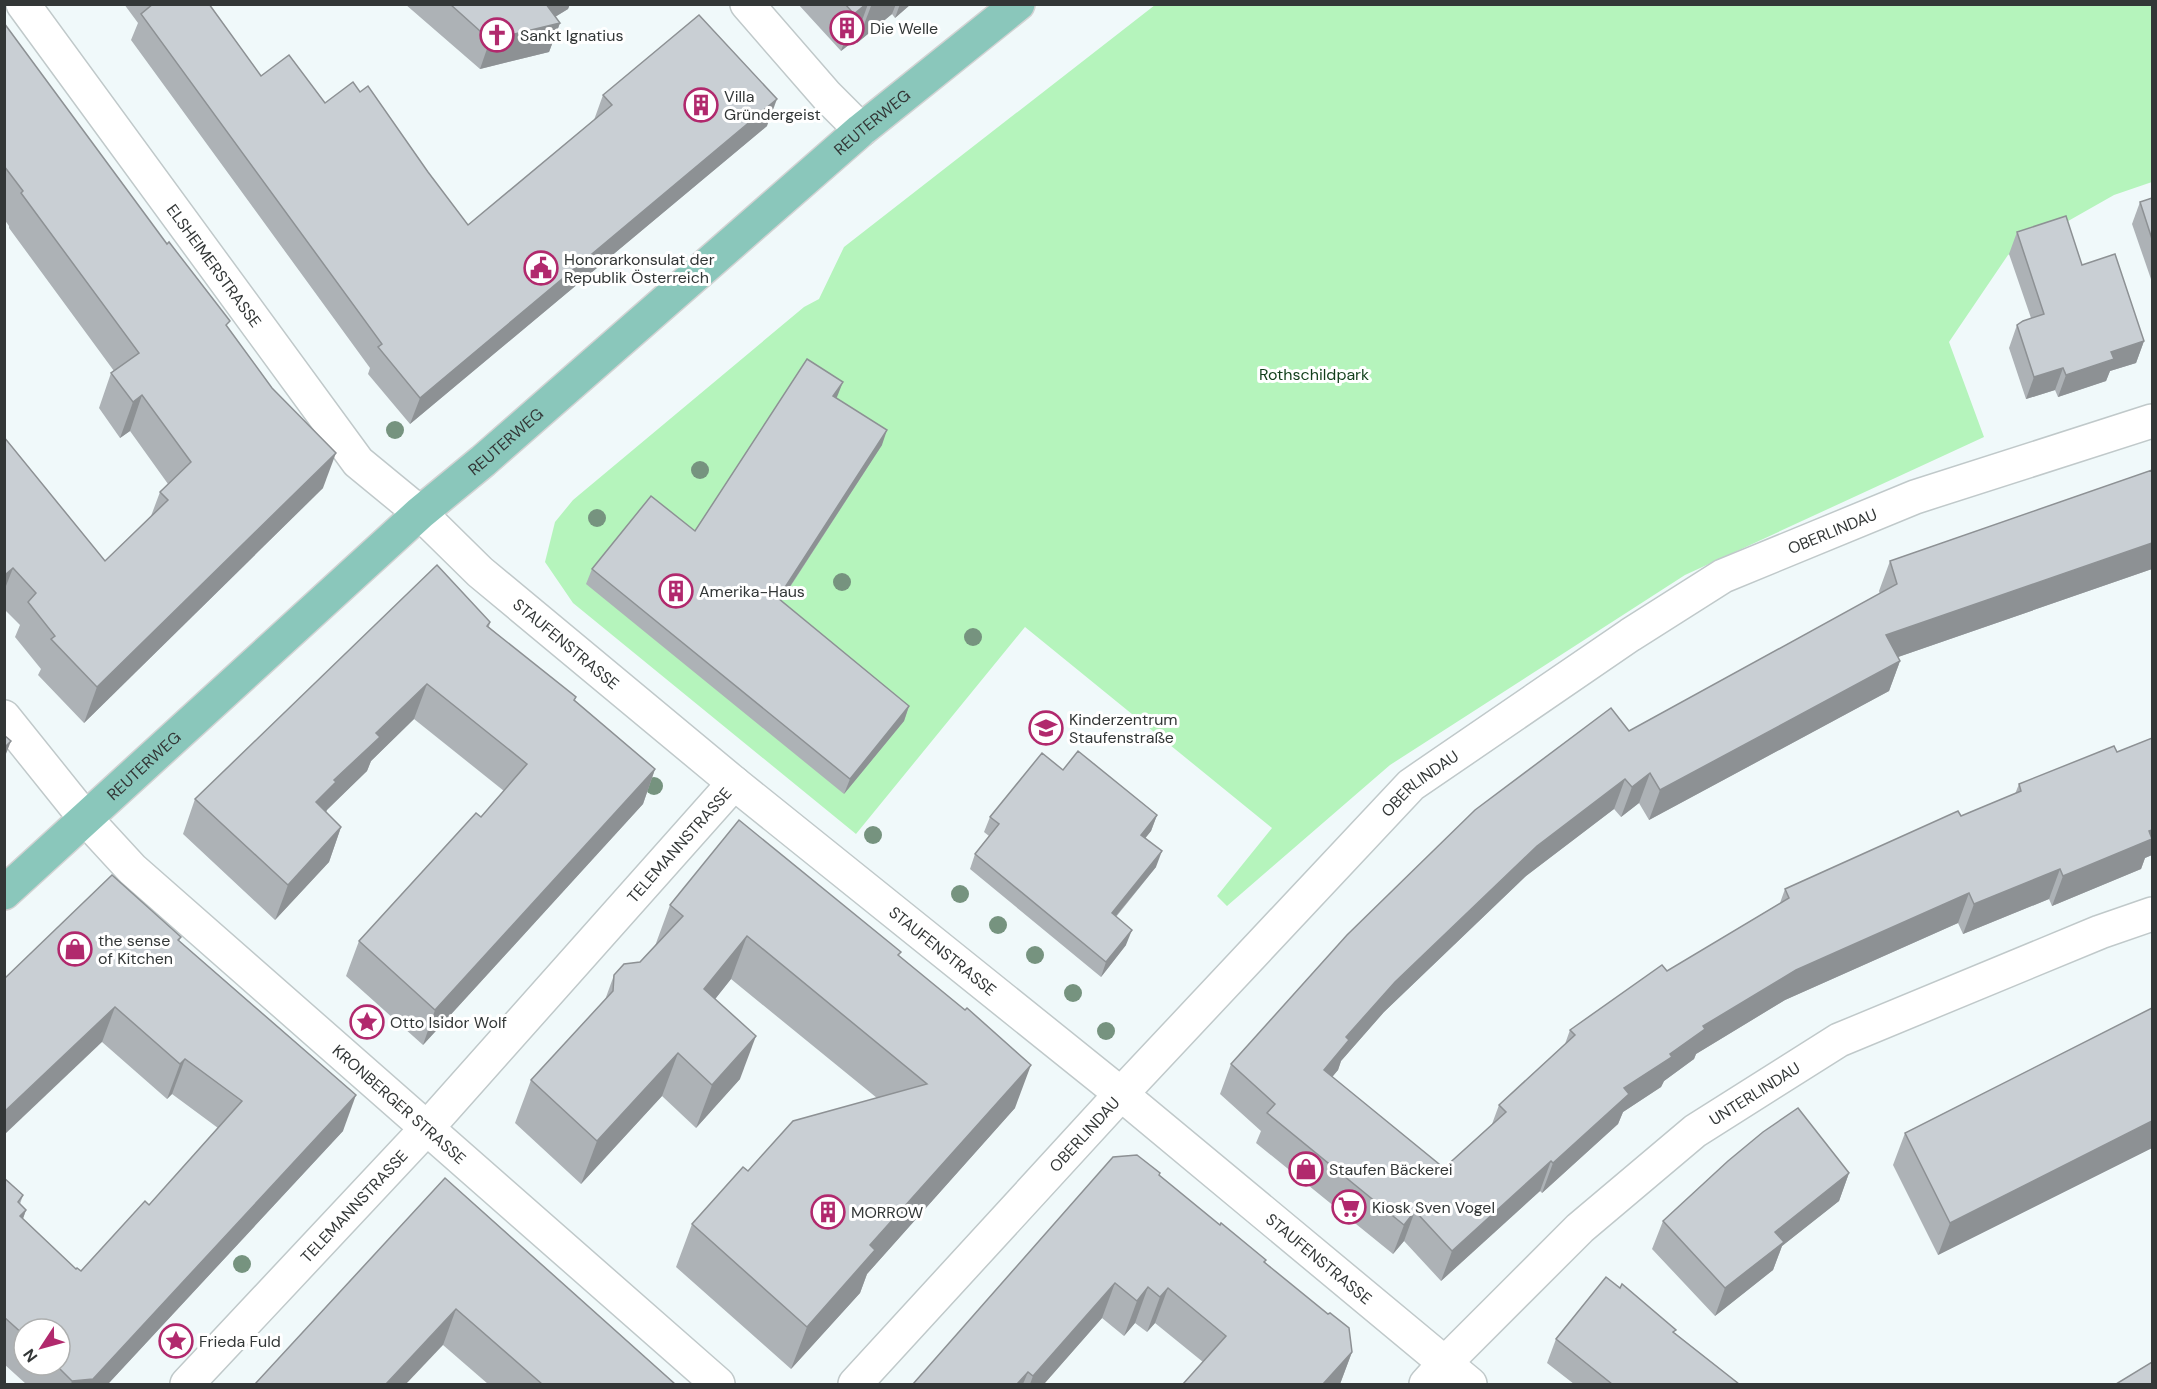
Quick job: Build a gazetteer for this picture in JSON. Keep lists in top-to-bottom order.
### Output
{
  "streets": {
    "main road": ["REUTERWEG"],
    "street": [
      "ELSHEIMERSTRASSE",
      "OBERLINDAU",
      "STAUFENSTRASSE",
      "TELEMANNSTRASSE",
      "UNTERLINDAU",
      "KRONBERGER STRASSE"
    ]
  },
  "crossings": [
    ["REUTERWEG", "ELSHEIMERSTRASSE"],
    ["REUTERWEG", "STAUFENSTRASSE"],
    ["REUTERWEG", "KRONBERGER STRASSE"],
    ["ELSHEIMERSTRASSE", "STAUFENSTRASSE"],
    ["OBERLINDAU", "STAUFENSTRASSE"],
    ["STAUFENSTRASSE", "TELEMANNSTRASSE"],
    ["STAUFENSTRASSE", "UNTERLINDAU"],
    ["TELEMANNSTRASSE", "KRONBERGER STRASSE"]
  ],
  "parks": ["Rothschildpark"],
  "places": {
    "building": [
      "Die Welle",
      "Villa Gründergeist",
      "Amerika-Haus",
      "MORROW"
    ],
    "church": ["Sankt Ignatius"],
    "public building": ["Honorarkonsulat der Republik Österreich"],
    "school or university": ["Kinderzentrum Staufenstraße"],
    "shop": ["the sense of Kitchen", "Staufen Bäckerei"],
    "place": ["Otto Isidor Wolf", "Frieda Fuld"],
    "supermarket": ["Kiosk Sven Vogel"]
  },
  "north": "bottom left"
}
